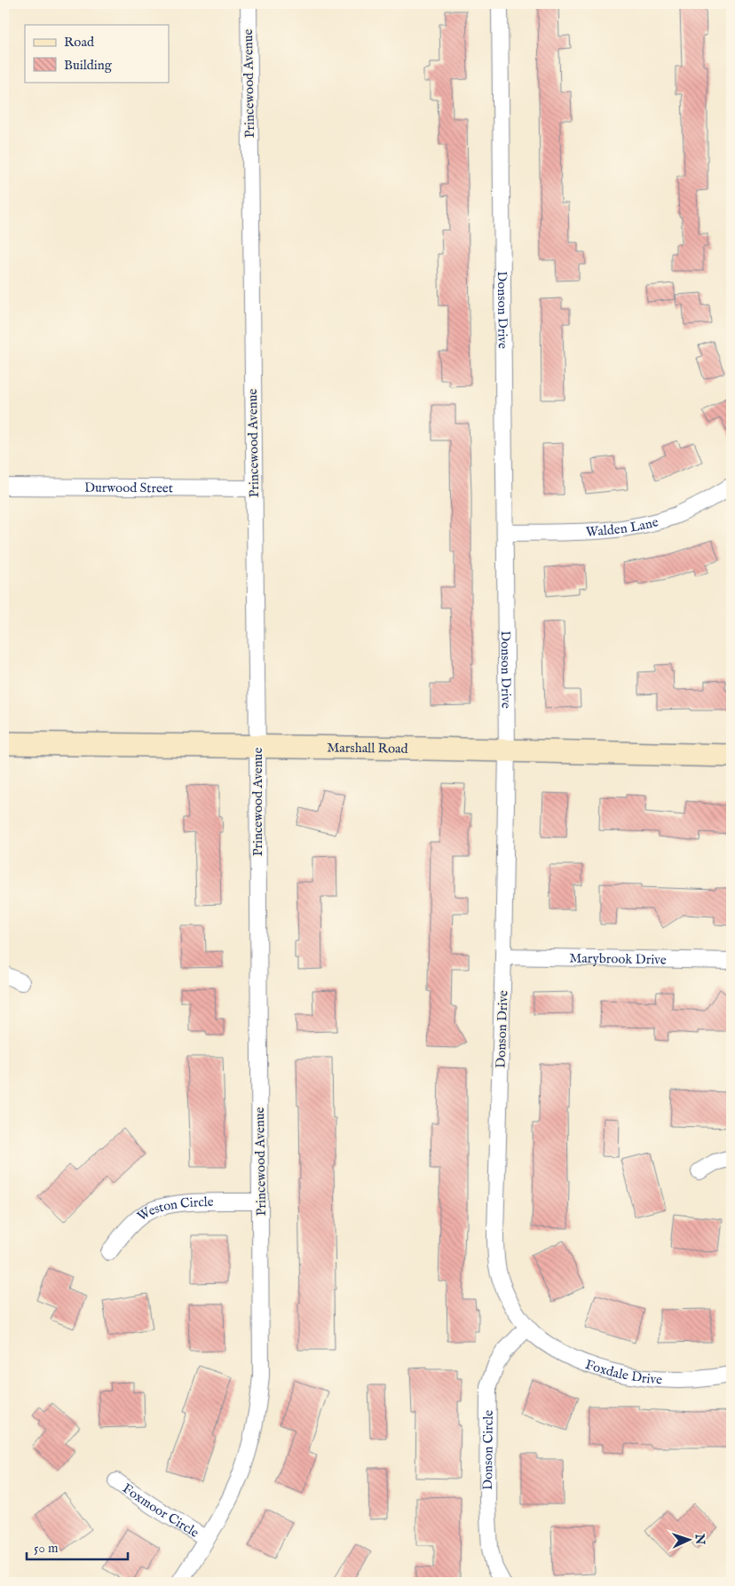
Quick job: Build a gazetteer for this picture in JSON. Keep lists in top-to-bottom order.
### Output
{
  "streets": {
    "street": [
      "Princewood Avenue",
      "Donson Drive",
      "Durwood Street",
      "Walden Lane",
      "Marshall Road",
      "Marybrook Drive",
      "Weston Circle",
      "Foxdale Drive",
      "Donson Circle",
      "Foxmoor Circle"
    ]
  },
  "crossings": [
    ["Princewood Avenue", "Durwood Street"],
    ["Princewood Avenue", "Marshall Road"],
    ["Princewood Avenue", "Weston Circle"],
    ["Princewood Avenue", "Foxmoor Circle"],
    ["Donson Drive", "Walden Lane"],
    ["Donson Drive", "Marshall Road"],
    ["Donson Drive", "Marybrook Drive"],
    ["Donson Drive", "Foxdale Drive"],
    ["Donson Drive", "Donson Circle"],
    ["Foxdale Drive", "Donson Circle"]
  ],
  "legend": ["Road", "Building"],
  "scale_bar": "50 m",
  "north": "right"
}
